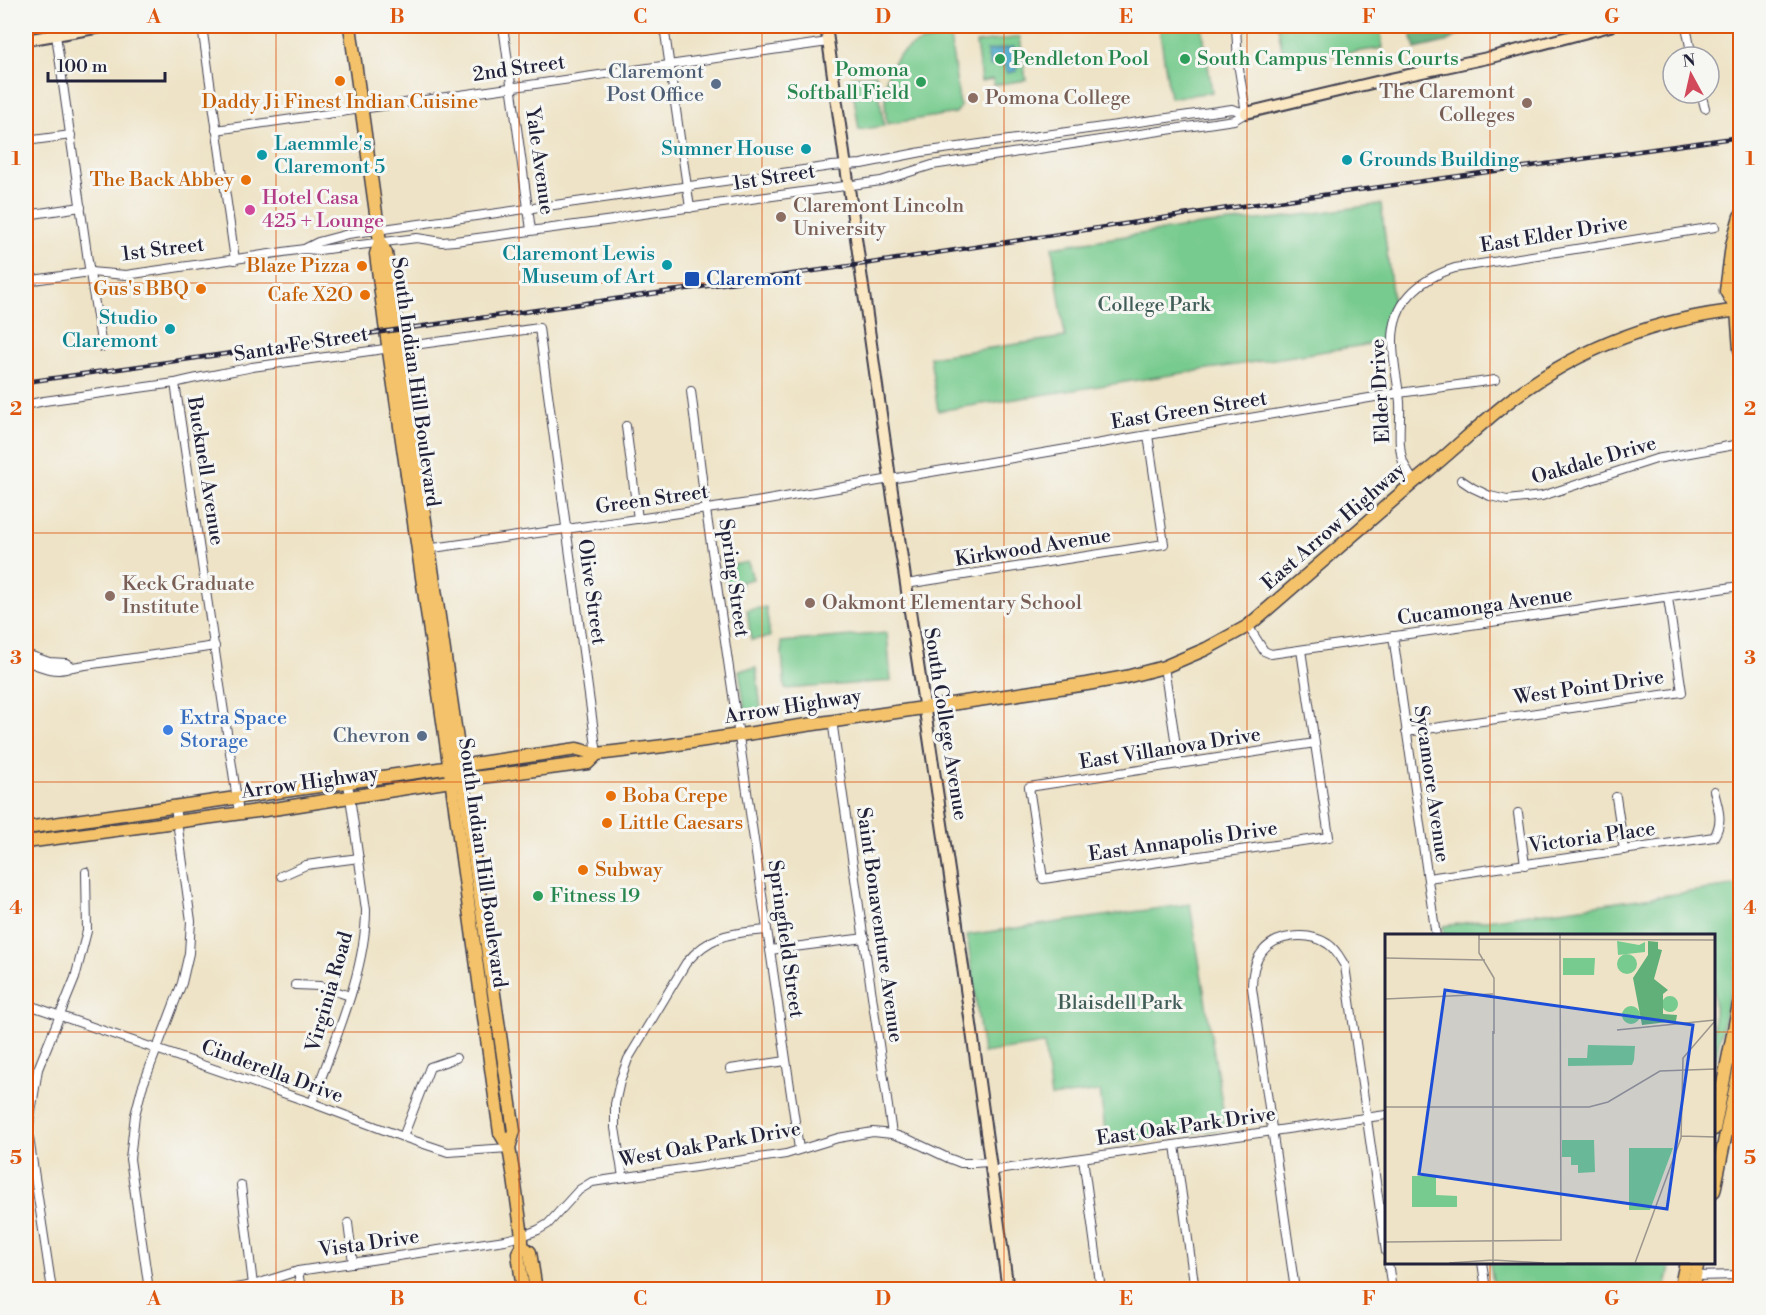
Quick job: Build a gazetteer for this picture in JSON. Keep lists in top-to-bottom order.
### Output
{
  "streets": {
    "main road": ["South Indian Hill Boulevard", "East Arrow Highway", "Arrow Highway"],
    "street": [
      "2nd Street",
      "Yale Avenue",
      "1st Street",
      "East Elder Drive",
      "Santa Fe Street",
      "Elder Drive",
      "East Green Street",
      "Oakdale Drive",
      "Bucknell Avenue",
      "Green Street",
      "Kirkwood Avenue",
      "Spring Street",
      "Olive Street",
      "Cucamonga Avenue",
      "West Point Drive",
      "South College Avenue",
      "East Villanova Drive",
      "Sycamore Avenue",
      "Victoria Place",
      "East Annapolis Drive",
      "Saint Bonaventure Avenue",
      "Springfield Street",
      "Virginia Road",
      "Cinderella Drive",
      "East Oak Park Drive",
      "West Oak Park Drive",
      "Vista Drive"
    ]
  },
  "crossings": [
    ["2nd Street", "Yale Avenue"],
    ["2nd Street", "South Indian Hill Boulevard"],
    ["2nd Street", "South College Avenue"],
    ["Yale Avenue", "1st Street"],
    ["1st Street", "South Indian Hill Boulevard"],
    ["1st Street", "South College Avenue"],
    ["East Elder Drive", "Elder Drive"],
    ["Santa Fe Street", "South Indian Hill Boulevard"],
    ["Santa Fe Street", "Bucknell Avenue"],
    ["Santa Fe Street", "Olive Street"],
    ["South Indian Hill Boulevard", "Green Street"],
    ["South Indian Hill Boulevard", "Arrow Highway"],
    ["South Indian Hill Boulevard", "Cinderella Drive"],
    ["South Indian Hill Boulevard", "West Oak Park Drive"],
    ["South Indian Hill Boulevard", "Vista Drive"],
    ["Elder Drive", "East Green Street"],
    ["Elder Drive", "East Arrow Highway"],
    ["East Green Street", "Green Street"],
    ["East Green Street", "Kirkwood Avenue"],
    ["East Green Street", "South College Avenue"],
    ["Bucknell Avenue", "Arrow Highway"],
    ["Green Street", "Spring Street"],
    ["Green Street", "Olive Street"],
    ["Green Street", "South College Avenue"],
    ["East Arrow Highway", "Cucamonga Avenue"],
    ["East Arrow Highway", "Arrow Highway"],
    ["East Arrow Highway", "South College Avenue"],
    ["Kirkwood Avenue", "South College Avenue"],
    ["Spring Street", "Arrow Highway"],
    ["Spring Street", "Springfield Street"],
    ["Olive Street", "Arrow Highway"],
    ["Cucamonga Avenue", "West Point Drive"],
    ["Cucamonga Avenue", "Sycamore Avenue"],
    ["West Point Drive", "Sycamore Avenue"],
    ["Arrow Highway", "South College Avenue"],
    ["Arrow Highway", "Saint Bonaventure Avenue"],
    ["Arrow Highway", "Springfield Street"],
    ["Arrow Highway", "Virginia Road"],
    ["South College Avenue", "East Oak Park Drive"],
    ["South College Avenue", "West Oak Park Drive"],
    ["East Villanova Drive", "East Annapolis Drive"],
    ["Sycamore Avenue", "Victoria Place"],
    ["Saint Bonaventure Avenue", "West Oak Park Drive"],
    ["Springfield Street", "West Oak Park Drive"],
    ["Virginia Road", "Cinderella Drive"],
    ["East Oak Park Drive", "West Oak Park Drive"],
    ["West Oak Park Drive", "Vista Drive"]
  ],
  "parks": ["College Park", "Blaisdell Park"],
  "places": {
    "other": [
      "Pendleton Pool",
      "South Campus Tennis Courts",
      "Daddy Ji Finest Indian Cuisine",
      "Pomona Softball Field",
      "Claremont Post Office",
      "Pomona College",
      "The Claremont Colleges",
      "Sumner House",
      "Laemmle's Claremont 5",
      "Grounds Building",
      "The Back Abbey",
      "Hotel Casa 425 + Lounge",
      "Claremont Lincoln University",
      "Claremont Lewis Museum of Art",
      "Blaze Pizza",
      "Gus's BBQ",
      "Cafe X2O",
      "Studio Claremont",
      "Keck Graduate Institute",
      "Oakmont Elementary School",
      "Extra Space Storage",
      "Chevron",
      "Boba Crepe",
      "Little Caesars",
      "Subway",
      "Fitness 19"
    ],
    "transit": ["Claremont"]
  },
  "scale_bar": "100 m",
  "north": "top",
  "grid": {
    "columns": [
      "A",
      "B",
      "C",
      "D",
      "E",
      "F",
      "G"
    ],
    "rows": [
      "1",
      "2",
      "3",
      "4",
      "5"
    ]
  }
}
